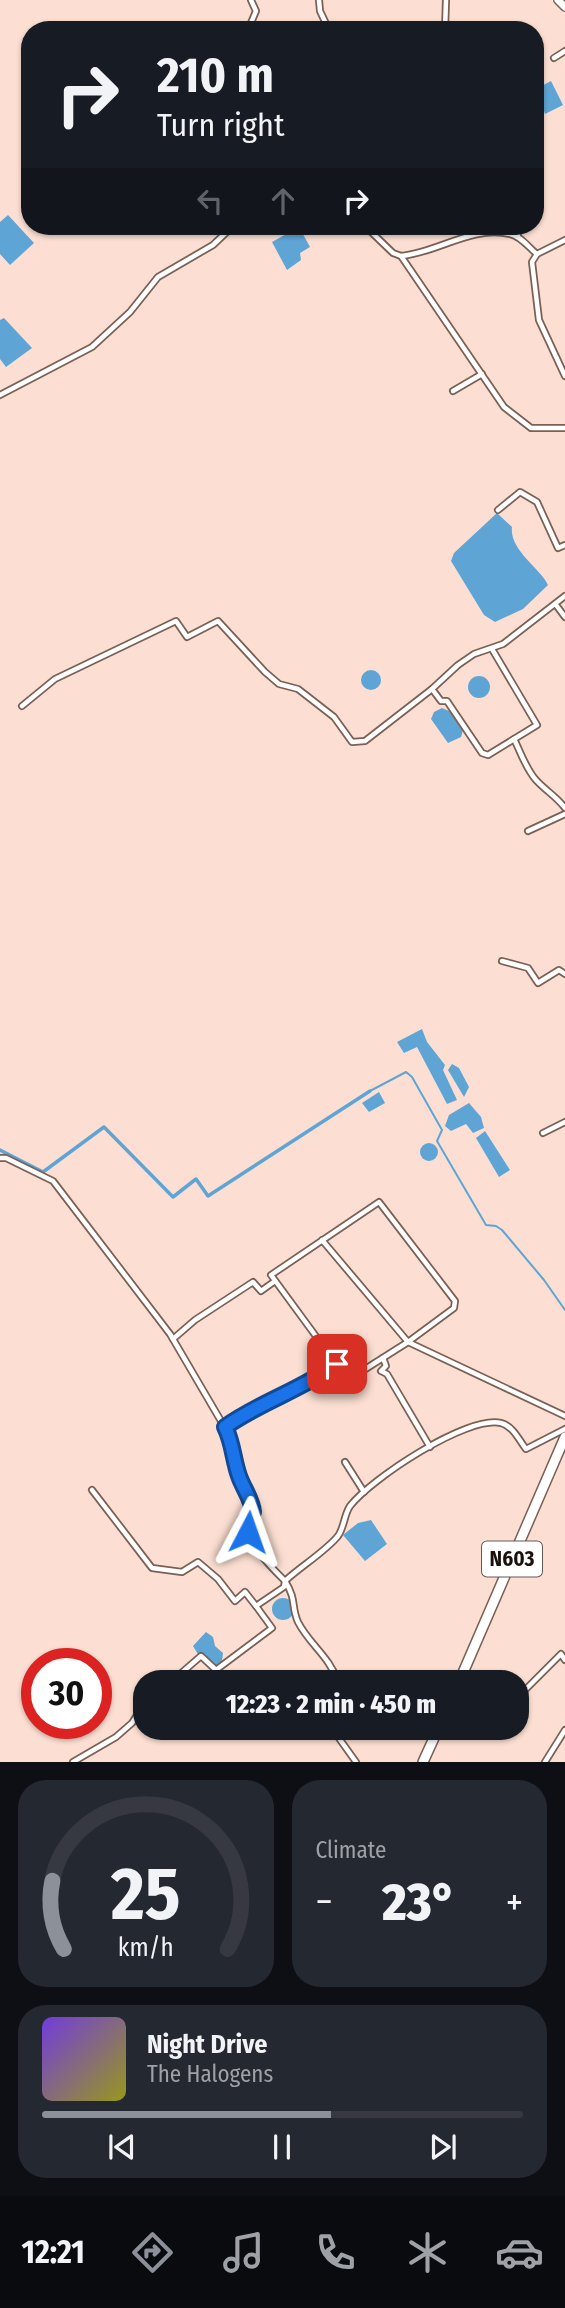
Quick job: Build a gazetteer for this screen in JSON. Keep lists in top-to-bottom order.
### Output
{
  "streets": {
    "highway": ["N603"]
  },
  "page": {
    "turn": ["210 m", "Turn right"],
    "limit": "30",
    "trip": "12:23 · 2 min · 450 m",
    "tile": "Climate",
    "heat": ["−", "23°", "+"],
    "song": ["Night Drive", "The Halogens"],
    "tabs": "12:21",
    "gauge": ["25", "km/h"]
  }
}
